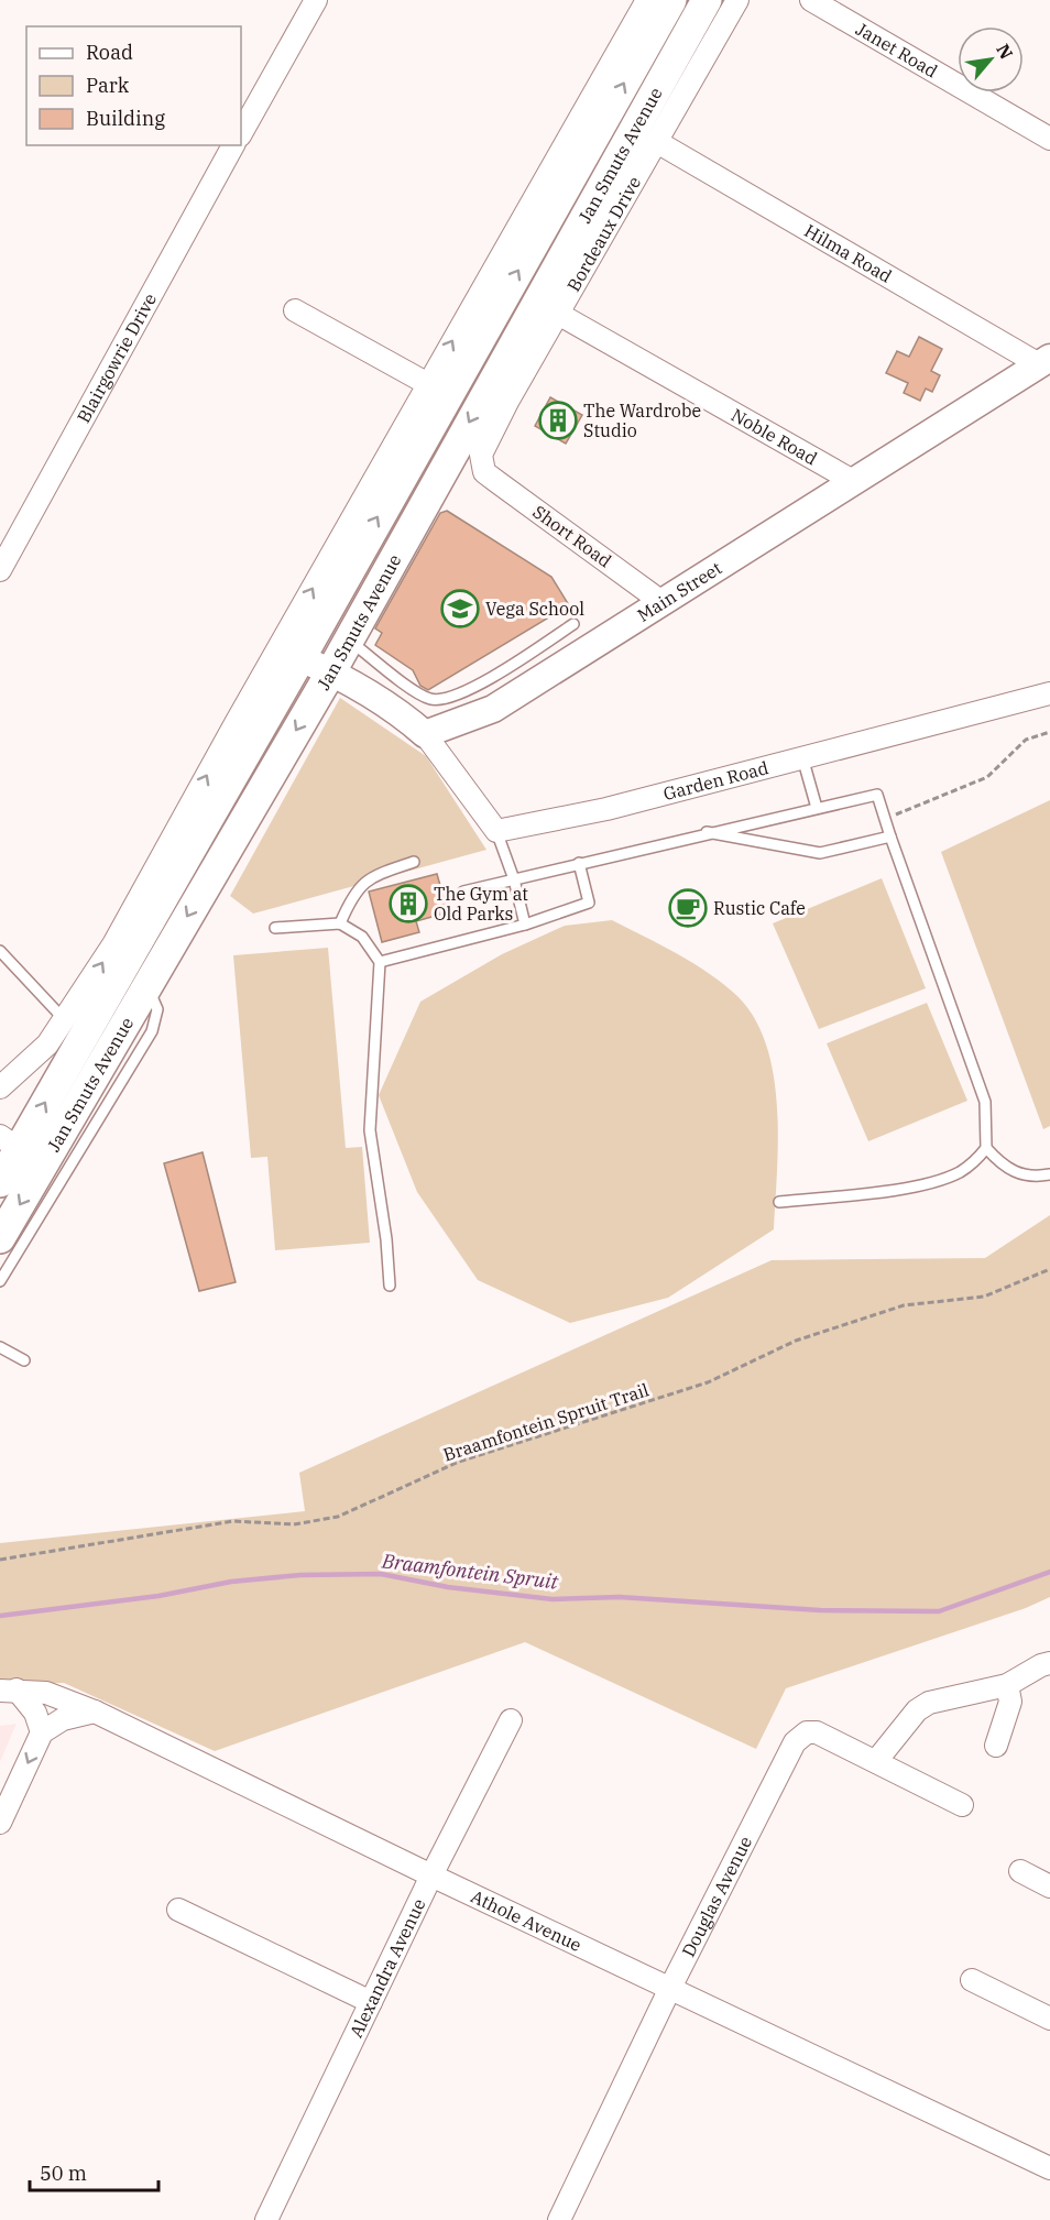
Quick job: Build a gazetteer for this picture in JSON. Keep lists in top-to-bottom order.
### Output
{
  "streets": {
    "main road": ["Jan Smuts Avenue"],
    "street": [
      "Janet Road",
      "Bordeaux Drive",
      "Hilma Road",
      "Blairgowrie Drive",
      "Noble Road",
      "Short Road",
      "Main Street",
      "Garden Road",
      "Douglas Avenue",
      "Athole Avenue",
      "Alexandra Avenue"
    ],
    "path": ["Braamfontein Spruit Trail"]
  },
  "crossings": [
    ["Bordeaux Drive", "Hilma Road"],
    ["Bordeaux Drive", "Noble Road"],
    ["Bordeaux Drive", "Short Road"],
    ["Hilma Road", "Main Street"],
    ["Noble Road", "Main Street"],
    ["Short Road", "Main Street"],
    ["Douglas Avenue", "Athole Avenue"],
    ["Athole Avenue", "Alexandra Avenue"]
  ],
  "water": ["Braamfontein Spruit"],
  "places": {
    "building": ["The Wardrobe Studio", "The Gym at Old Parks"],
    "school or university": ["Vega School"],
    "cafe": ["Rustic Cafe"]
  },
  "legend": ["Road", "Park", "Building"],
  "scale_bar": "50 m",
  "north": "top right"
}
